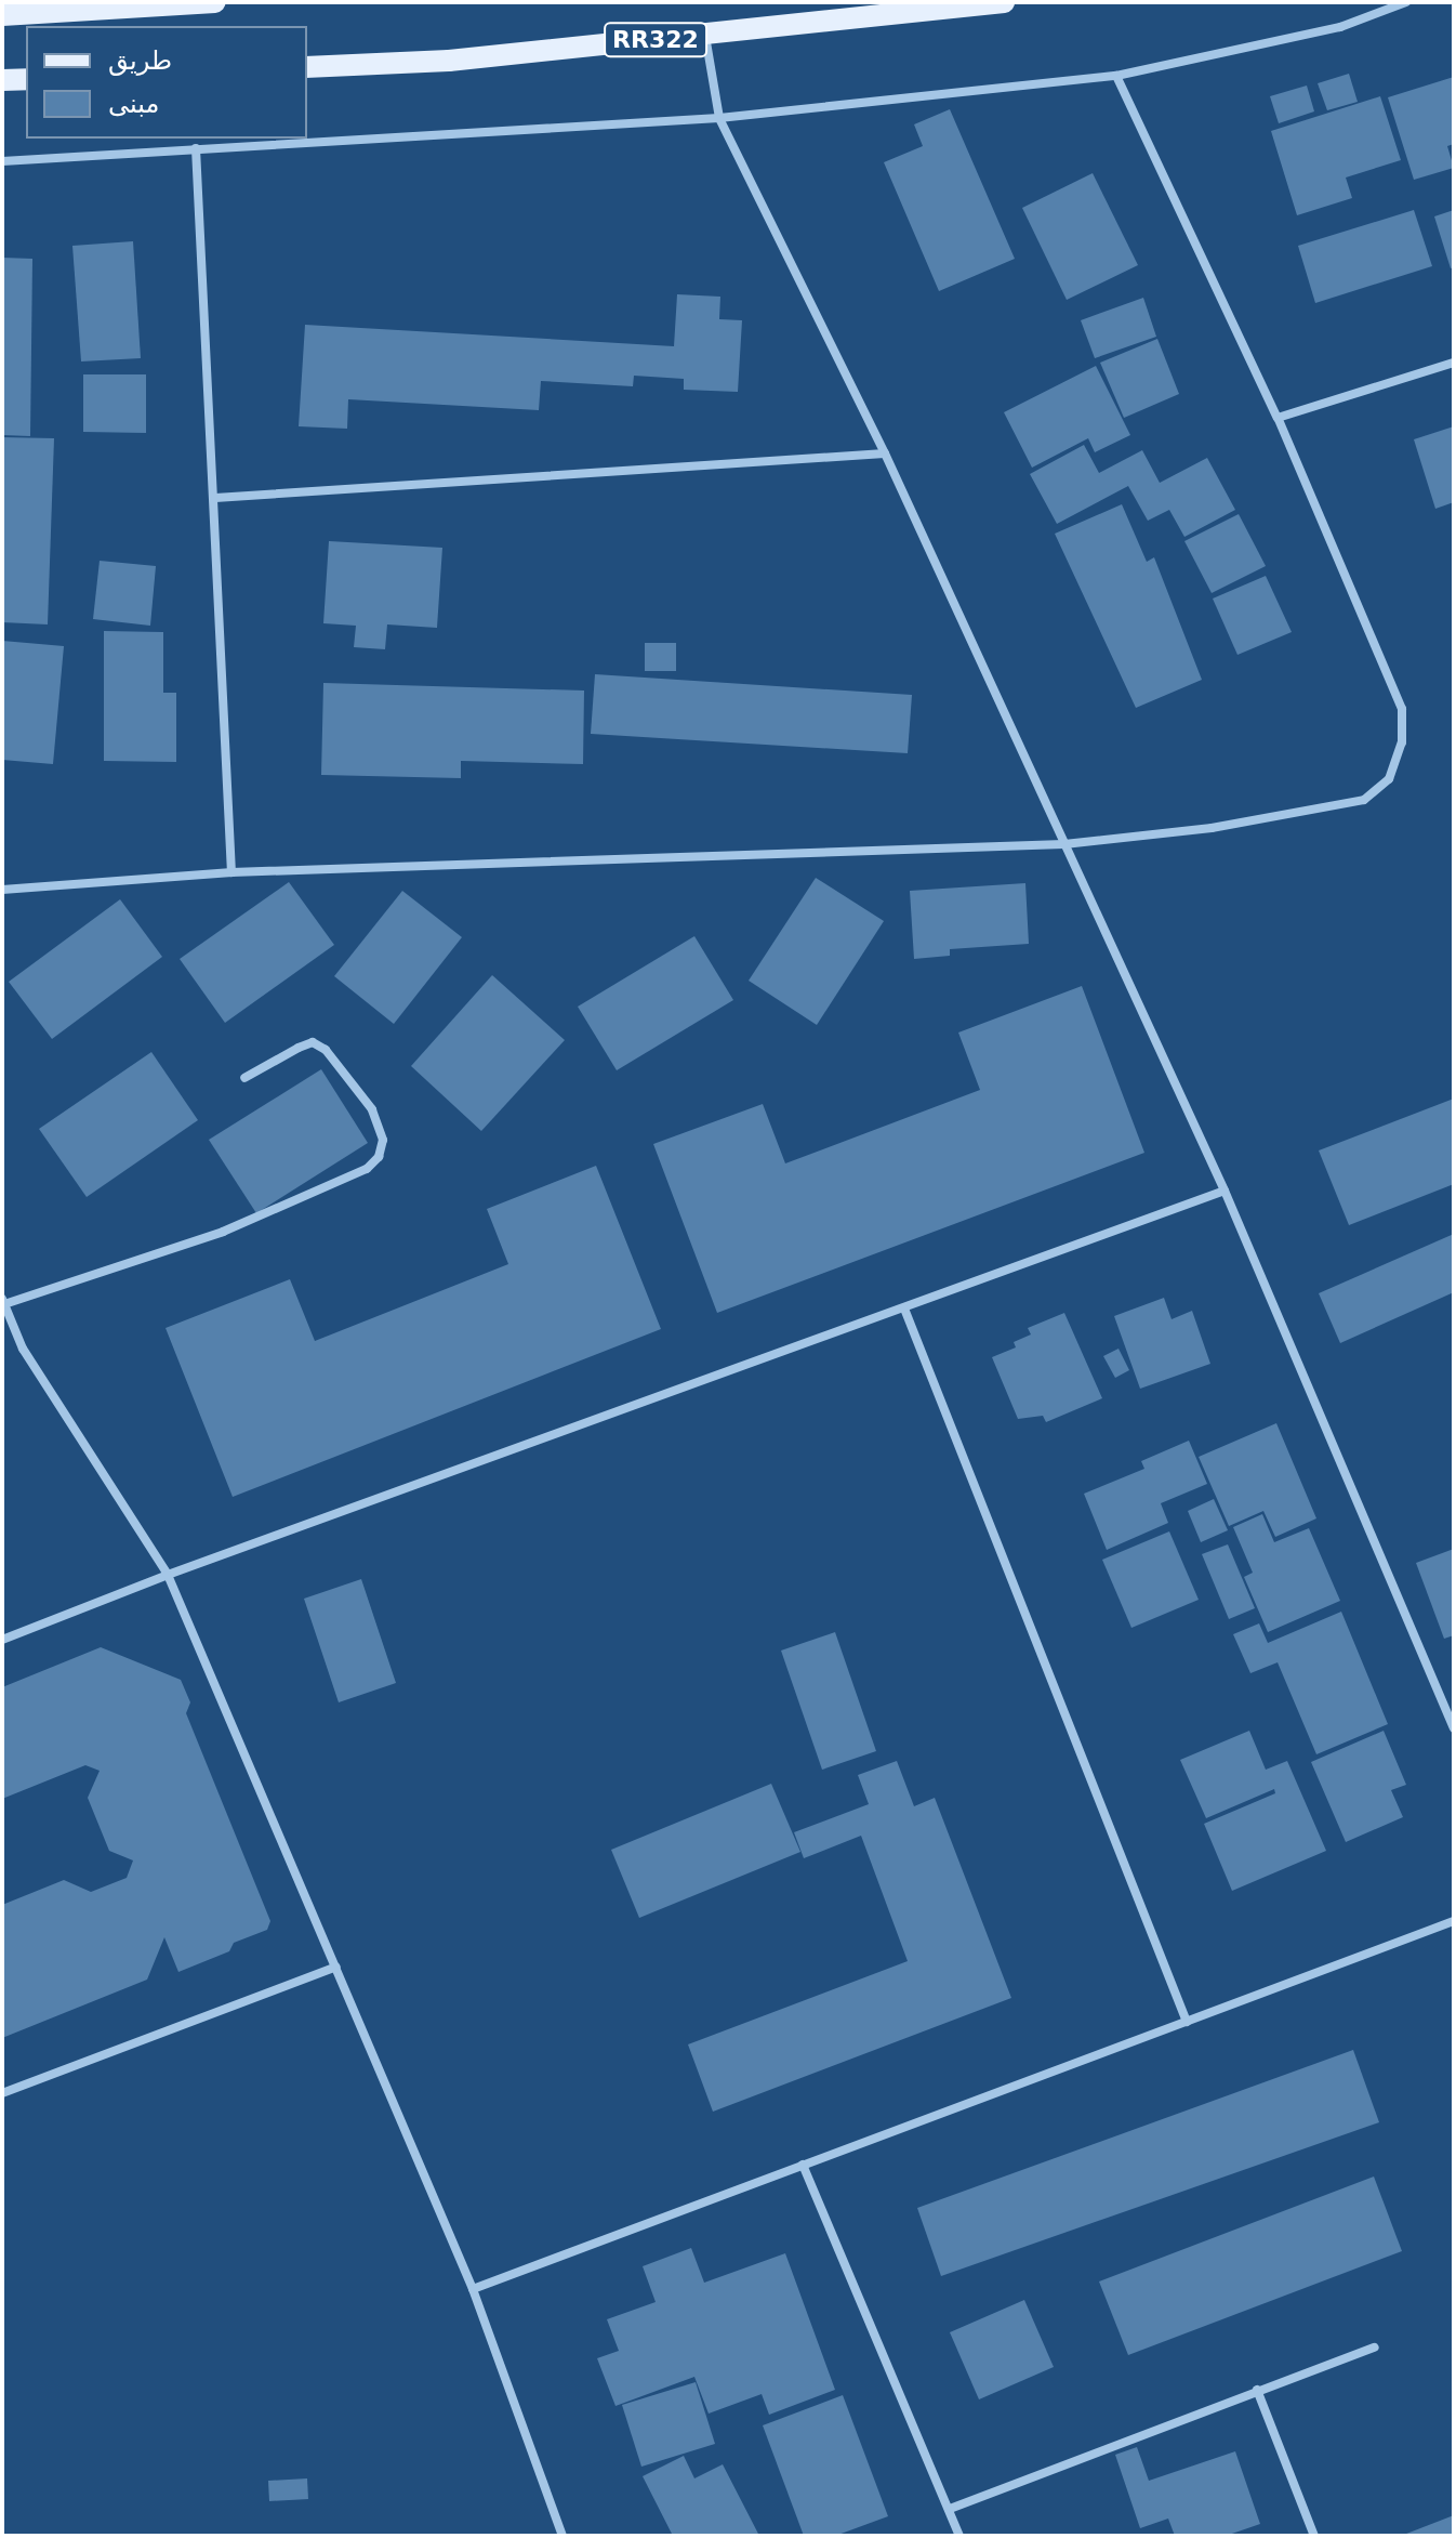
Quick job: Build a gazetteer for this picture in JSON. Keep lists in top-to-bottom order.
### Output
{
  "streets": {
    "main road": ["RR322"]
  },
  "legend": ["طريق", "مبنى"]
}
